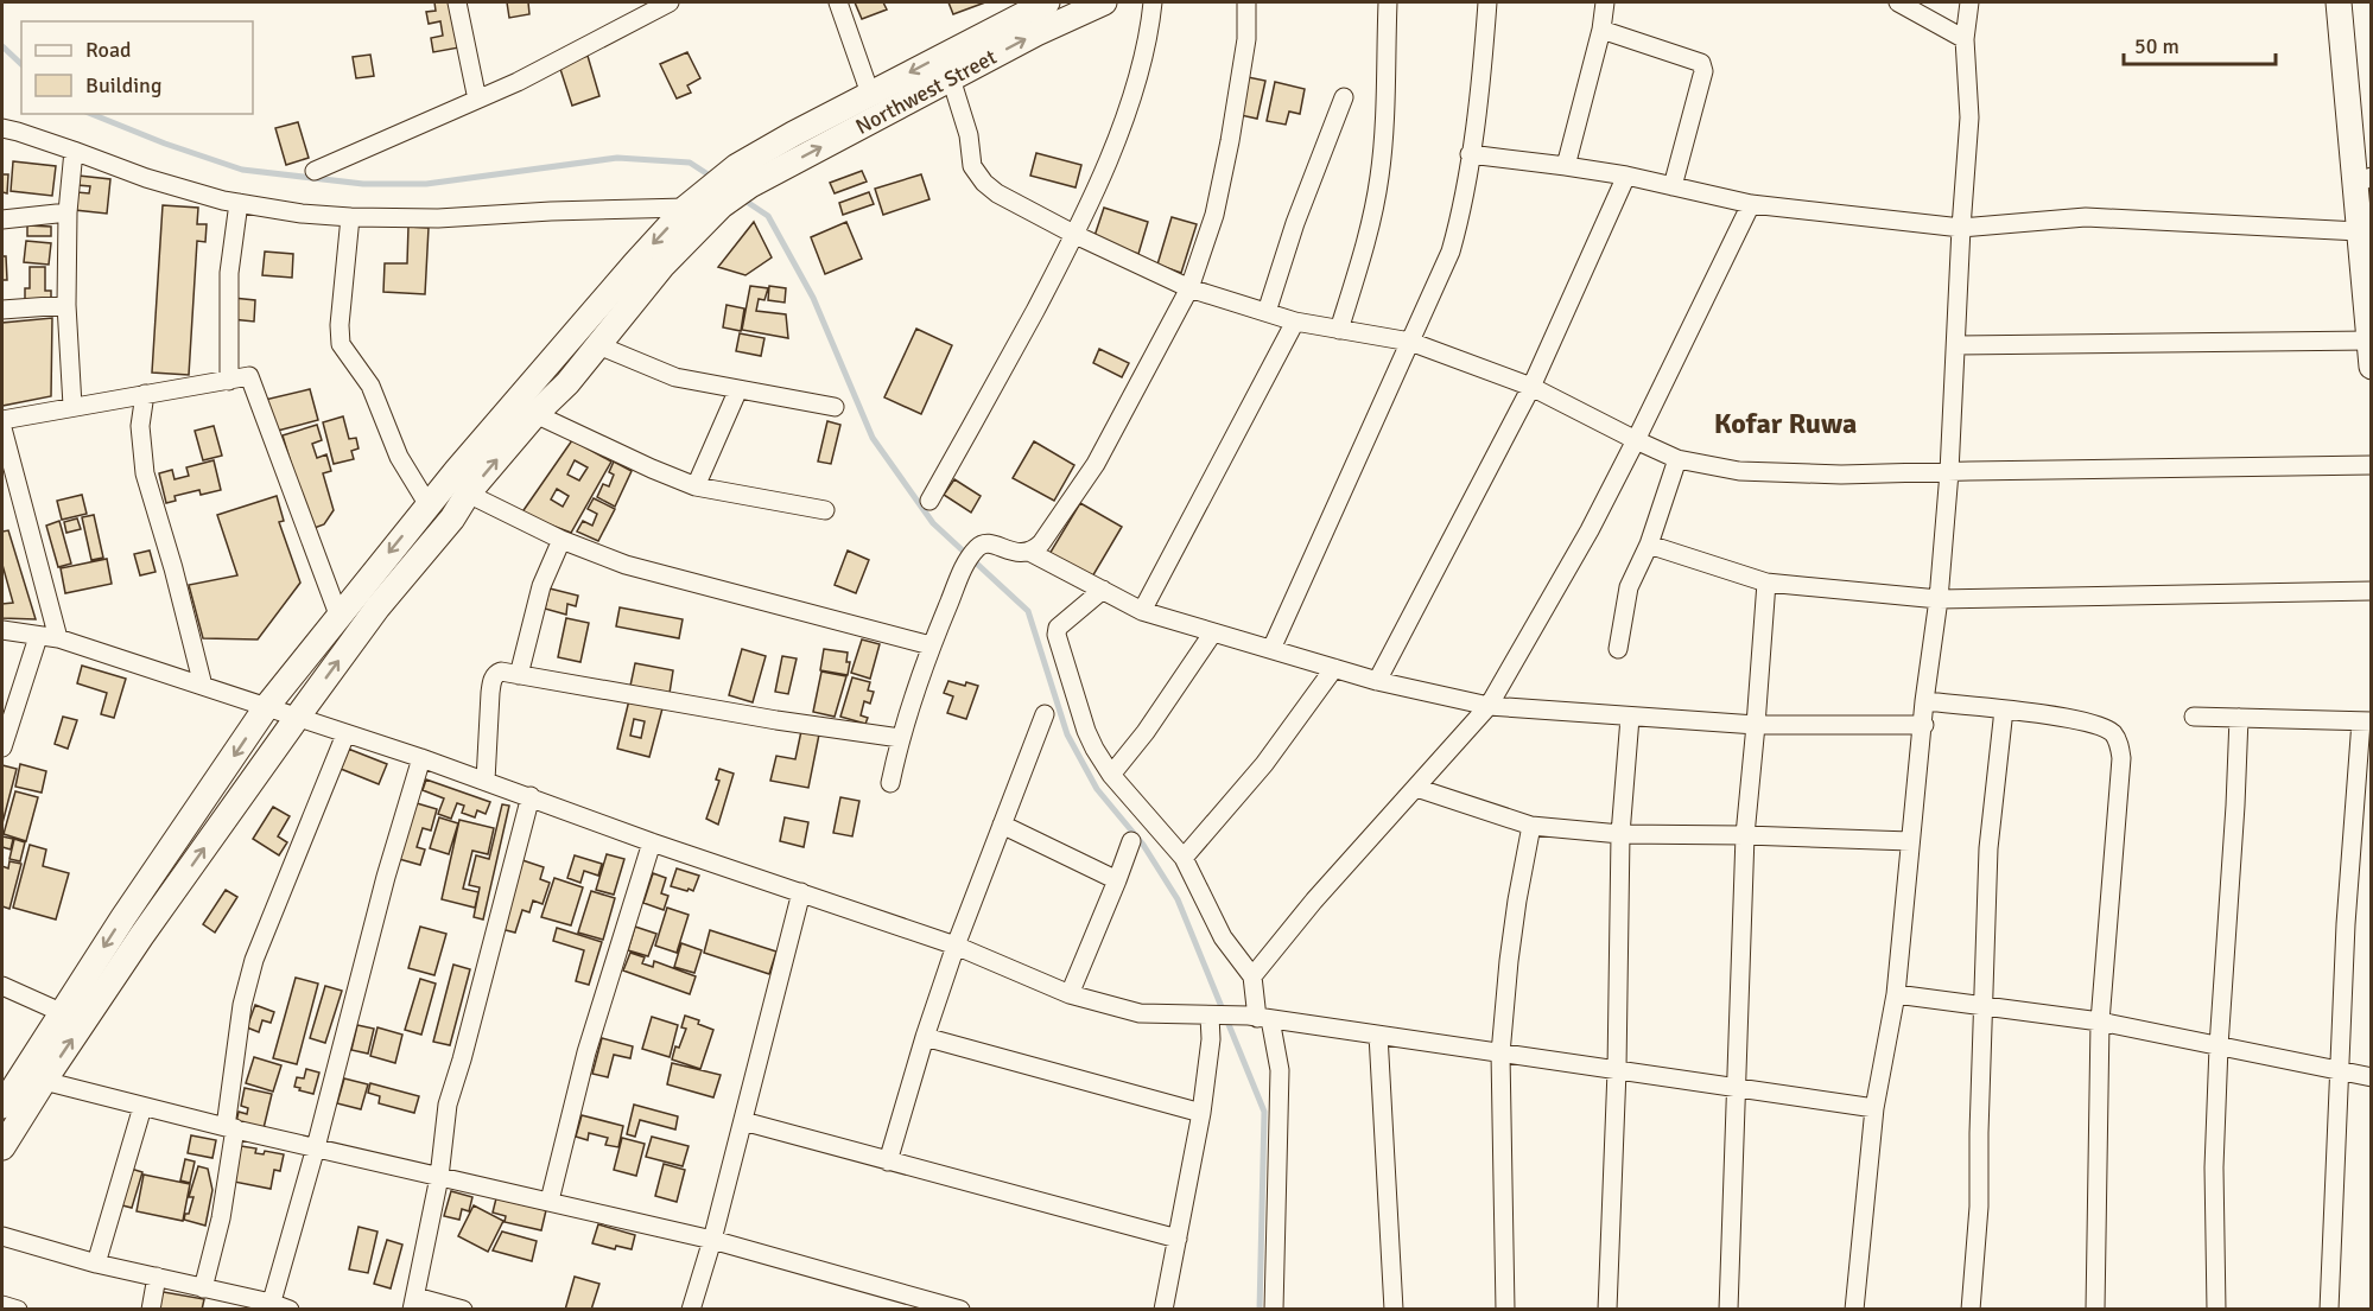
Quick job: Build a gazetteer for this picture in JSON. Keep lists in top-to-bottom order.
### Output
{
  "streets": {
    "main road": ["Northwest Street"]
  },
  "districts": ["Kofar Ruwa"],
  "legend": ["Road", "Building"],
  "scale_bar": "50 m"
}
